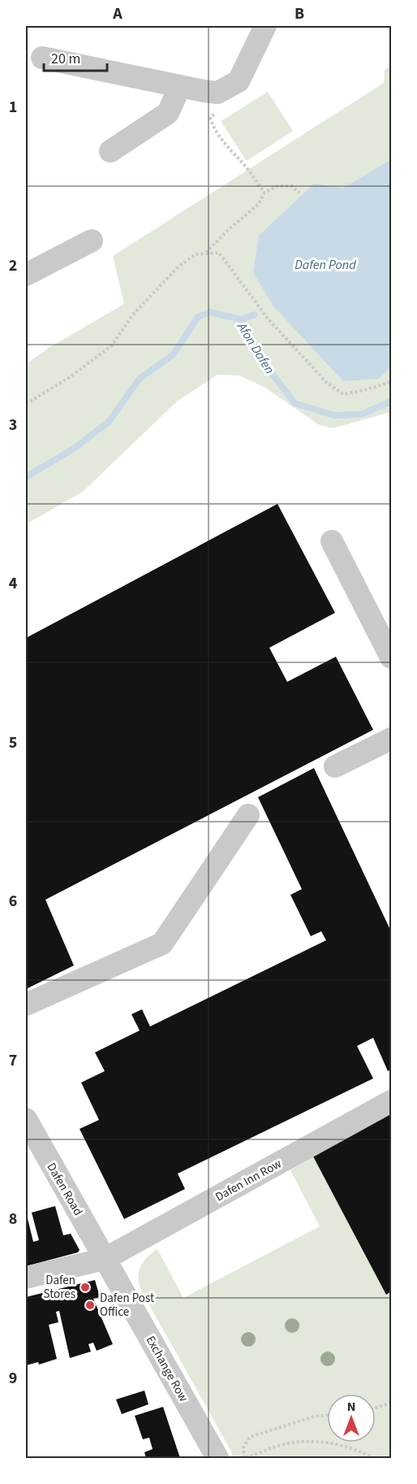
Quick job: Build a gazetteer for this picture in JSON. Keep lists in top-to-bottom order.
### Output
{
  "streets": {
    "street": ["Dafen Inn Row", "Dafen Road", "Exchange Row"]
  },
  "crossings": [
    ["Dafen Inn Row", "Dafen Road"],
    ["Dafen Inn Row", "Exchange Row"],
    ["Dafen Road", "Exchange Row"]
  ],
  "water": ["Dafen Pond", "Afon Dafen"],
  "places": ["Dafen Stores", "Dafen Post Office"],
  "scale_bar": "20 m",
  "north": "top",
  "grid": {
    "columns": ["A", "B"],
    "rows": [
      "1",
      "2",
      "3",
      "4",
      "5",
      "6",
      "7",
      "8",
      "9"
    ]
  }
}
